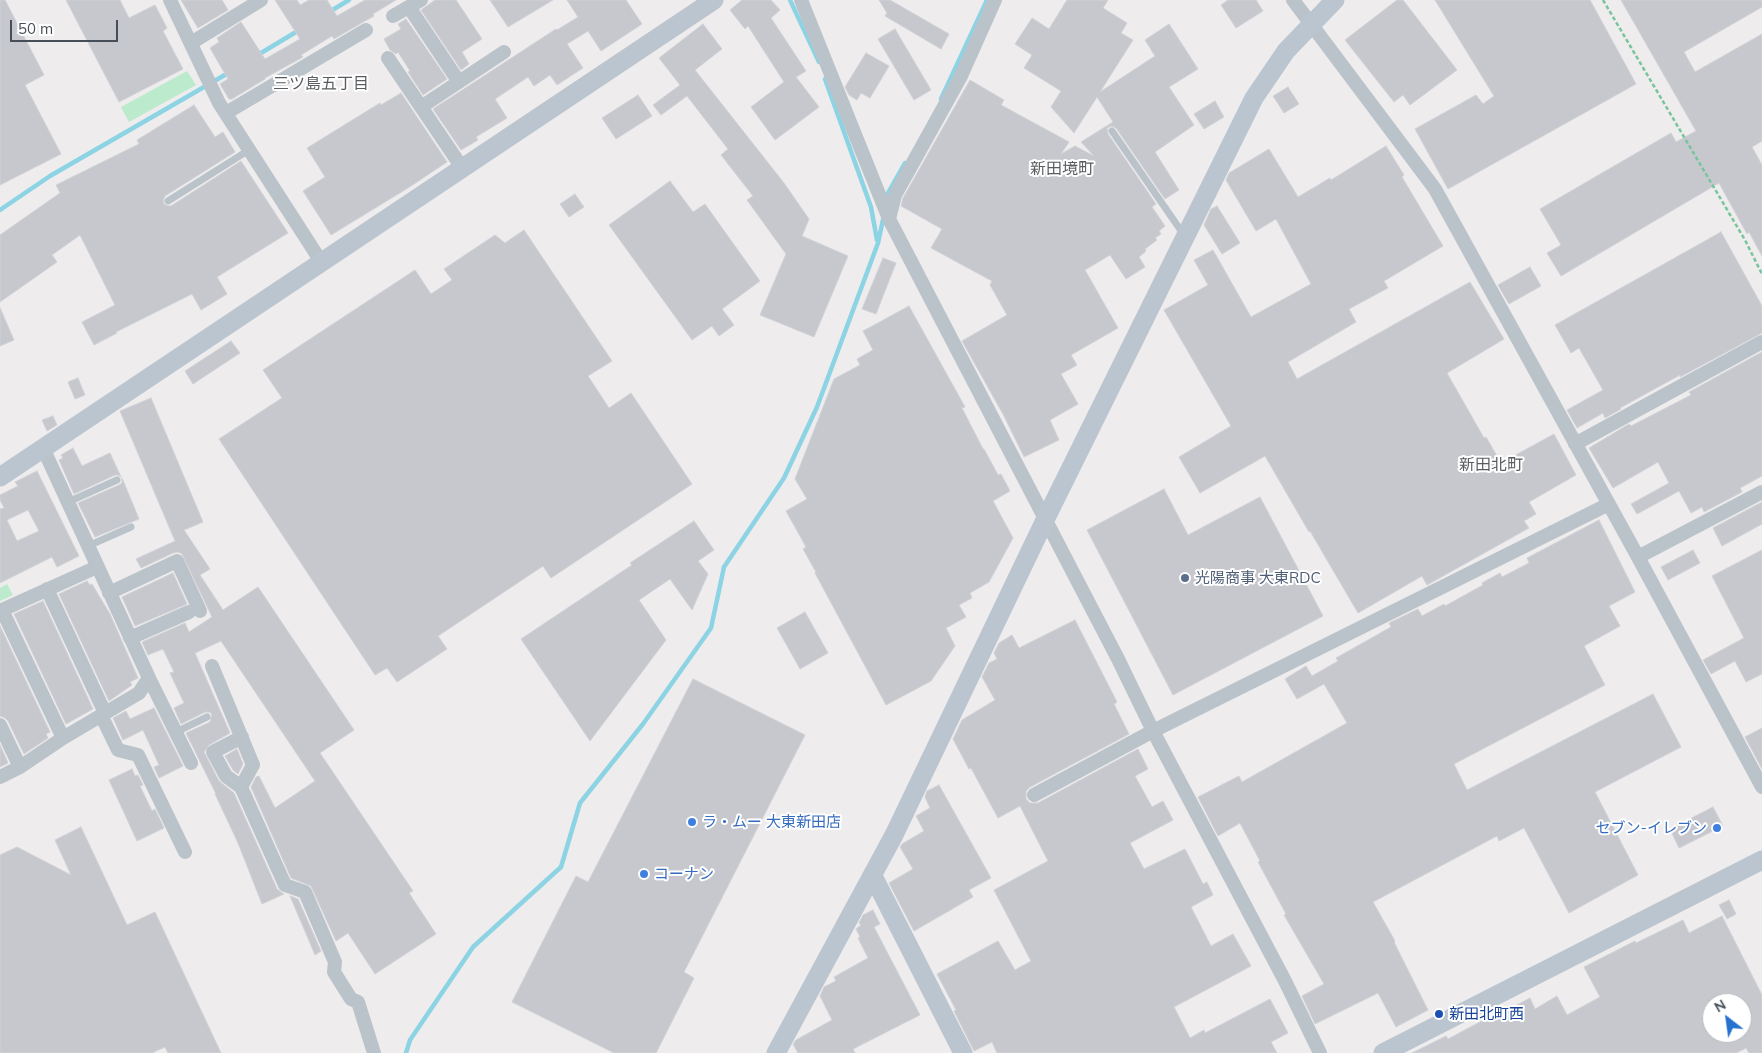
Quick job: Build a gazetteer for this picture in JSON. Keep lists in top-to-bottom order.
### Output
{
  "districts": ["三ツ島五丁目", "新田境町", "新田北町"],
  "places": [
    "光陽商事 大東RDC",
    "ラ・ムー 大東新田店",
    "セブン-イレブン",
    "コーナン",
    "新田北町西"
  ],
  "scale_bar": "50 m",
  "north": "top left"
}
